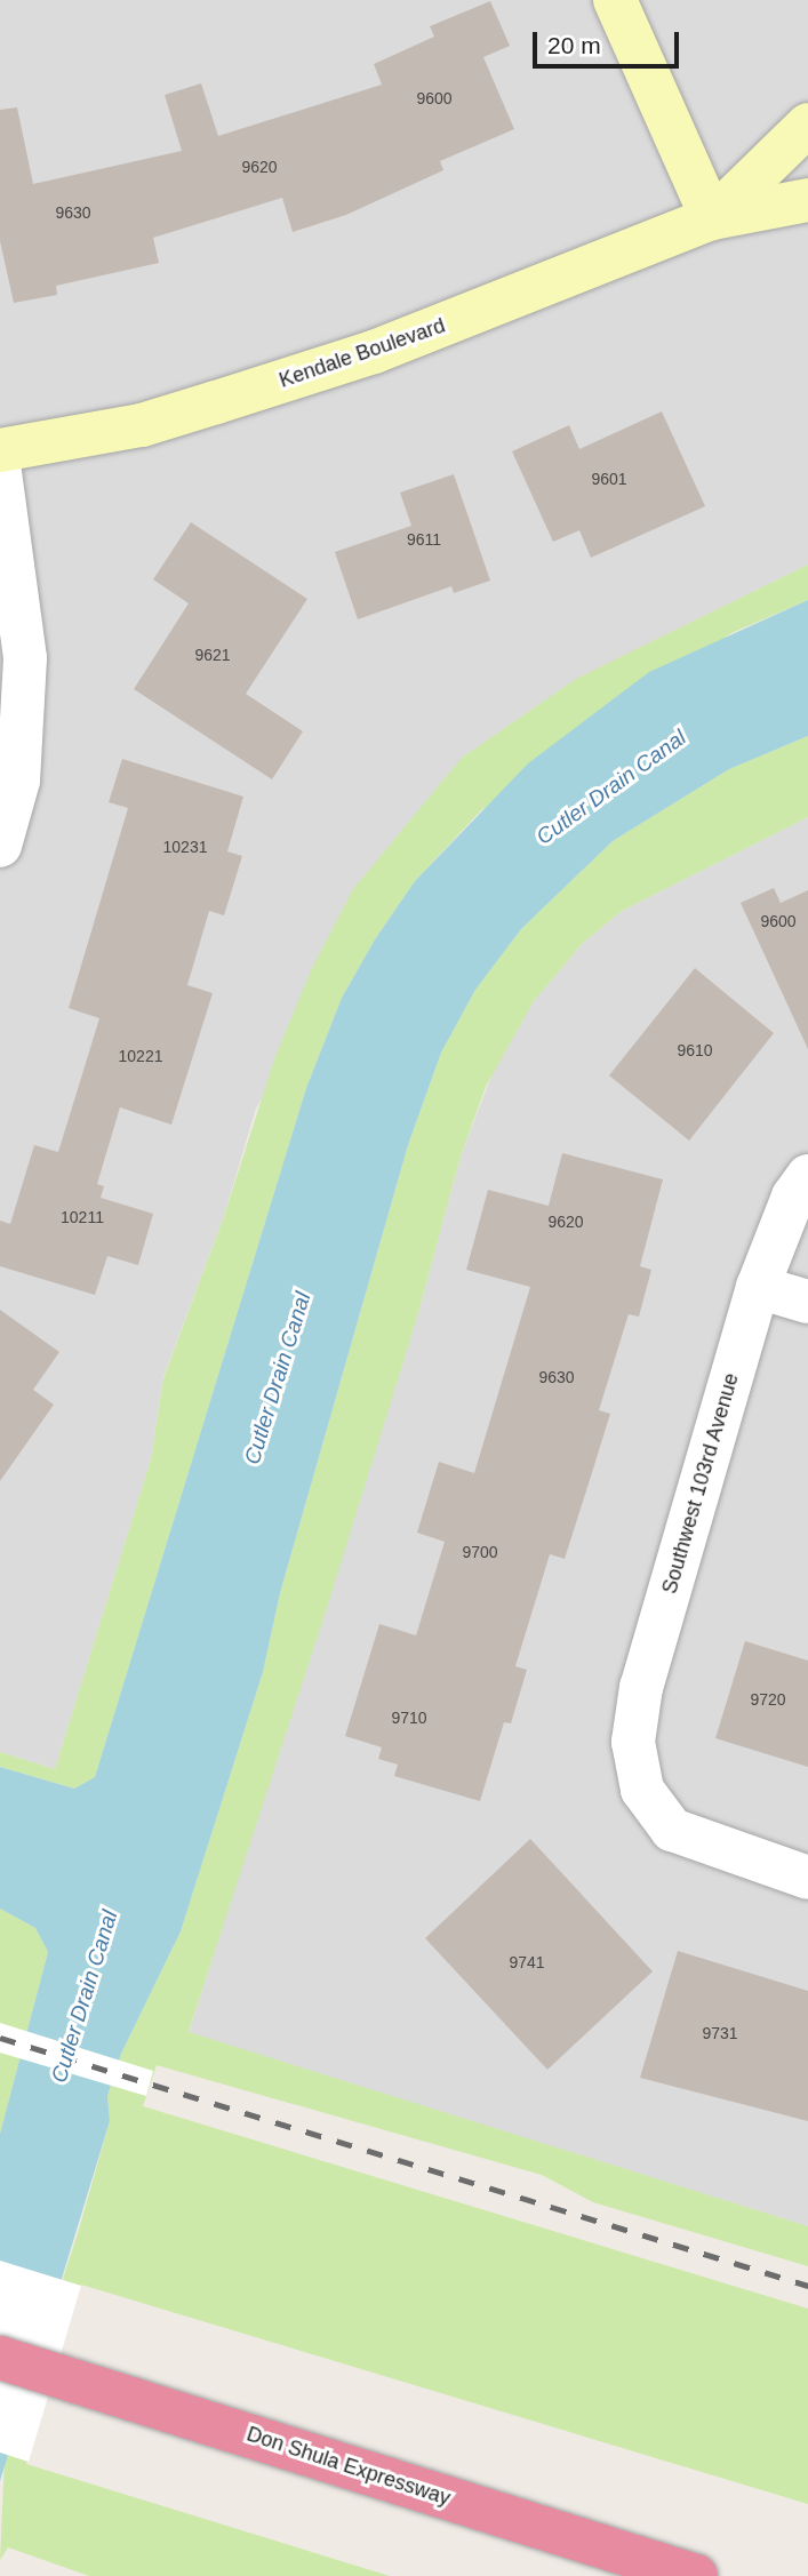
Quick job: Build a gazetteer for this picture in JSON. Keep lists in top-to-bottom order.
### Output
{
  "streets": {
    "highway": ["Don Shula Expressway"],
    "street": ["Kendale Boulevard", "Southwest 103rd Avenue"]
  },
  "water": ["Cutler Drain Canal"],
  "house_numbers": [
    "9600",
    "9620",
    "9630",
    "9601",
    "9611",
    "9621",
    "10231",
    "9600",
    "9610",
    "10221",
    "10211",
    "9620",
    "9630",
    "9700",
    "9720",
    "9710",
    "9741",
    "9731"
  ],
  "scale_bar": "20 m"
}
